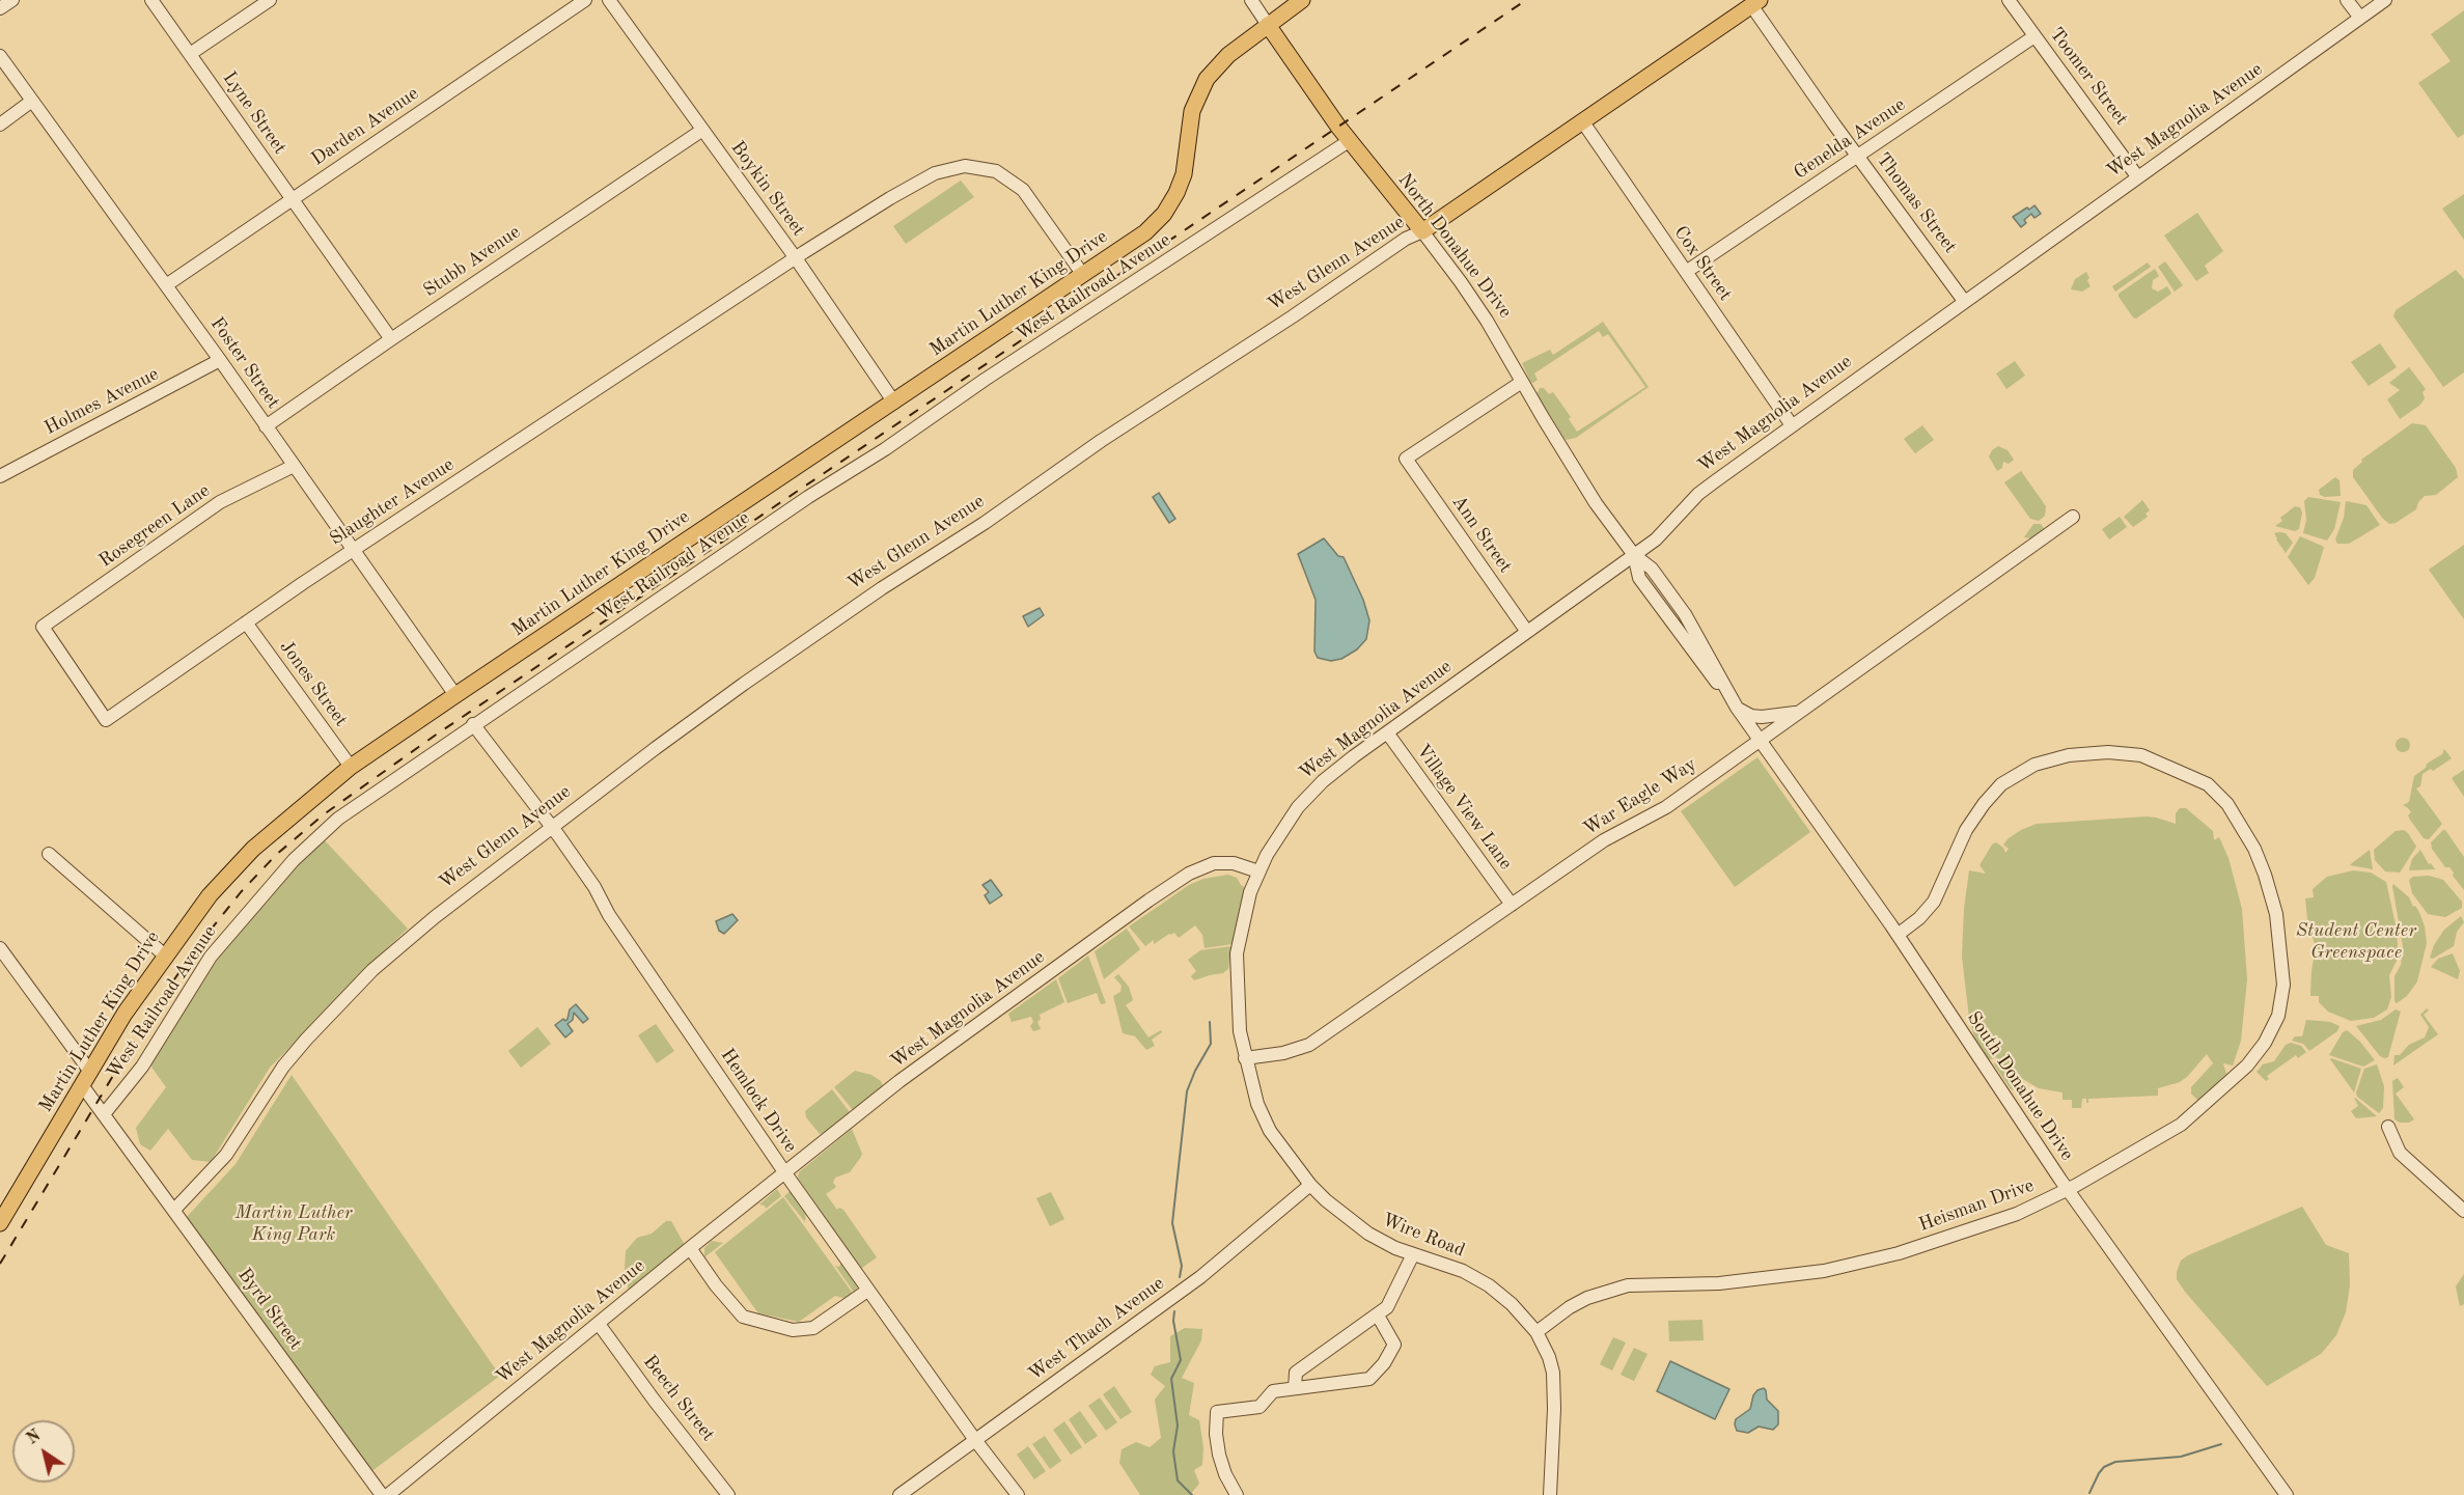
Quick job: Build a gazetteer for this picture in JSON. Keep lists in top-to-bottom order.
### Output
{
  "streets": {
    "main road": ["North Donahue Drive", "West Glenn Avenue", "Martin Luther King Drive"],
    "street": [
      "Toomer Street",
      "Lyne Street",
      "West Magnolia Avenue",
      "Darden Avenue",
      "Genelda Avenue",
      "Boykin Street",
      "Thomas Street",
      "Stubb Avenue",
      "Cox Street",
      "West Railroad Avenue",
      "Foster Street",
      "Holmes Avenue",
      "Slaughter Avenue",
      "Rosegreen Lane",
      "Ann Street",
      "Jones Street",
      "War Eagle Way",
      "Village View Lane",
      "South Donahue Drive",
      "Hemlock Drive",
      "Heisman Drive",
      "Wire Road",
      "Byrd Street",
      "West Thach Avenue",
      "Beech Street"
    ]
  },
  "crossings": [
    ["Toomer Street", "West Magnolia Avenue"],
    ["Toomer Street", "Genelda Avenue"],
    ["Lyne Street", "Darden Avenue"],
    ["Lyne Street", "Stubb Avenue"],
    ["West Magnolia Avenue", "Thomas Street"],
    ["West Magnolia Avenue", "North Donahue Drive"],
    ["West Magnolia Avenue", "Cox Street"],
    ["West Magnolia Avenue", "Ann Street"],
    ["West Magnolia Avenue", "Village View Lane"],
    ["West Magnolia Avenue", "South Donahue Drive"],
    ["West Magnolia Avenue", "Hemlock Drive"],
    ["West Magnolia Avenue", "Wire Road"],
    ["West Magnolia Avenue", "Beech Street"],
    ["Darden Avenue", "Foster Street"],
    ["Genelda Avenue", "Thomas Street"],
    ["Genelda Avenue", "Cox Street"],
    ["Boykin Street", "Stubb Avenue"],
    ["Boykin Street", "Martin Luther King Drive"],
    ["Boykin Street", "Slaughter Avenue"],
    ["Thomas Street", "West Glenn Avenue"],
    ["North Donahue Drive", "West Glenn Avenue"],
    ["North Donahue Drive", "West Railroad Avenue"],
    ["North Donahue Drive", "Martin Luther King Drive"],
    ["North Donahue Drive", "Ann Street"],
    ["North Donahue Drive", "South Donahue Drive"],
    ["Stubb Avenue", "Foster Street"],
    ["West Glenn Avenue", "Cox Street"],
    ["West Glenn Avenue", "Hemlock Drive"],
    ["West Glenn Avenue", "Byrd Street"],
    ["West Railroad Avenue", "Hemlock Drive"],
    ["West Railroad Avenue", "Byrd Street"],
    ["Martin Luther King Drive", "Foster Street"],
    ["Martin Luther King Drive", "Slaughter Avenue"],
    ["Martin Luther King Drive", "Jones Street"],
    ["Martin Luther King Drive", "Byrd Street"],
    ["Foster Street", "Holmes Avenue"],
    ["Foster Street", "Slaughter Avenue"],
    ["Foster Street", "Rosegreen Lane"],
    ["Slaughter Avenue", "Rosegreen Lane"],
    ["Slaughter Avenue", "Jones Street"],
    ["War Eagle Way", "Village View Lane"],
    ["War Eagle Way", "South Donahue Drive"],
    ["War Eagle Way", "Wire Road"],
    ["South Donahue Drive", "Heisman Drive"],
    ["Hemlock Drive", "West Thach Avenue"],
    ["Heisman Drive", "Wire Road"],
    ["Wire Road", "West Thach Avenue"]
  ],
  "parks": ["Student Center Greenspace", "Martin Luther King Park"],
  "north": "top left"
}
